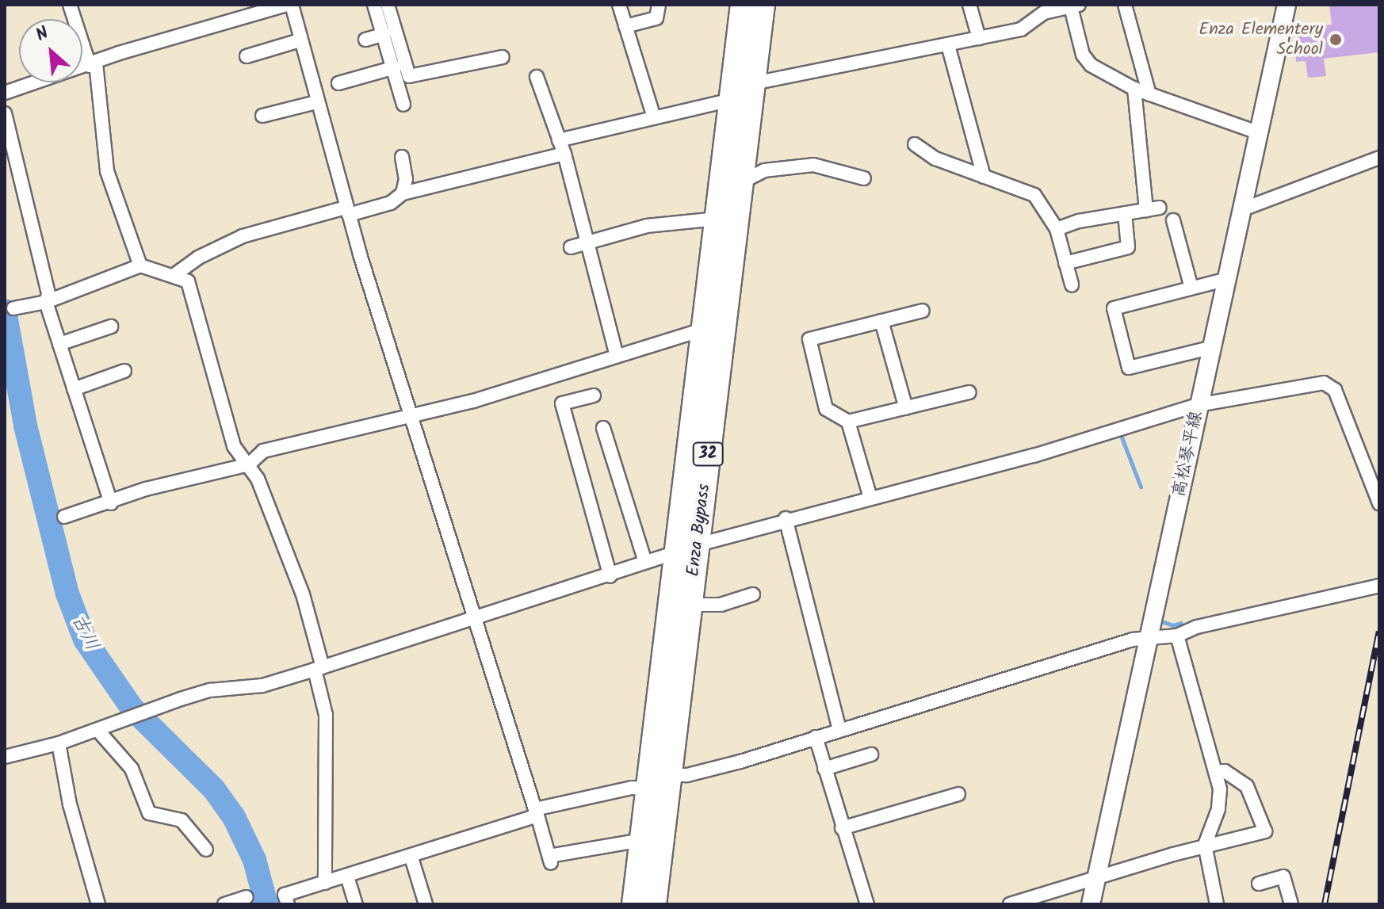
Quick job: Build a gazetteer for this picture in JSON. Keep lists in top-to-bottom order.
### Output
{
  "streets": {
    "highway": ["32", "Enza Bypass"],
    "main road": ["高松琴平線"]
  },
  "water": ["古川"],
  "places": ["Enza Elementery School"],
  "north": "top left"
}
